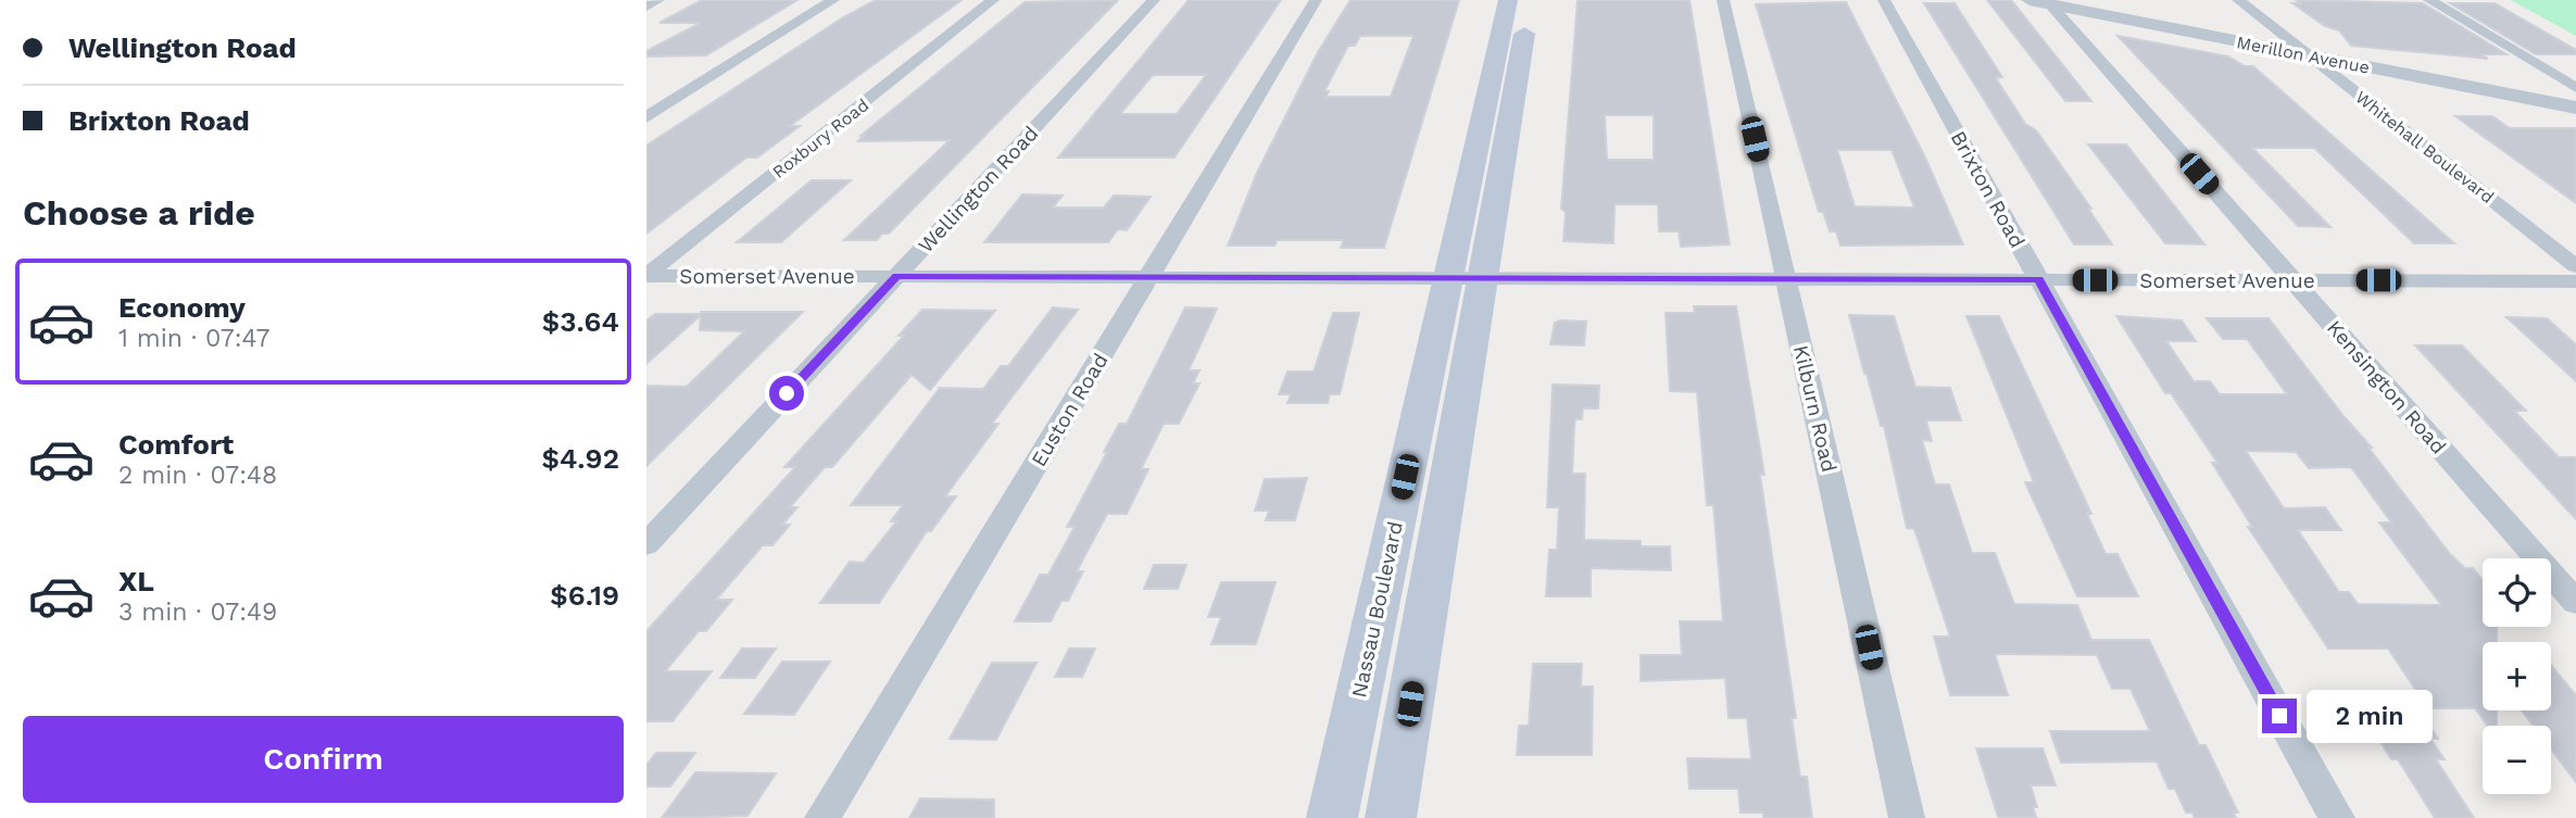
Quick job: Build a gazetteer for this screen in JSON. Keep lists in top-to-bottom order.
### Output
{
  "streets": {
    "main road": ["Nassau Boulevard"],
    "street": [
      "Merillon Avenue",
      "Roxbury Road",
      "Whitehall Boulevard",
      "Wellington Road",
      "Brixton Road",
      "Somerset Avenue",
      "Kensington Road",
      "Kilburn Road",
      "Euston Road"
    ]
  },
  "crossings": [
    ["Merillon Avenue", "Whitehall Boulevard"],
    ["Merillon Avenue", "Kensington Road"],
    ["Roxbury Road", "Somerset Avenue"],
    ["Wellington Road", "Somerset Avenue"],
    ["Brixton Road", "Somerset Avenue"],
    ["Somerset Avenue", "Kensington Road"],
    ["Somerset Avenue", "Kilburn Road"],
    ["Somerset Avenue", "Euston Road"],
    ["Somerset Avenue", "Nassau Boulevard"]
  ],
  "page": {
    "banner": ["Wellington Road", "Brixton Road"],
    "heading": "Choose a ride",
    "list": [
      {
        "name": "Economy",
        "note": "1 min · 07:47",
        "value": "$3.64"
      },
      {
        "name": "Comfort",
        "note": "2 min · 07:48",
        "value": "$4.92"
      },
      {
        "name": "XL",
        "note": "3 min · 07:49",
        "value": "$6.19"
      }
    ],
    "map_buttons": ["+", "−"],
    "bubble": "2 min",
    "buttons": "Confirm"
  }
}
